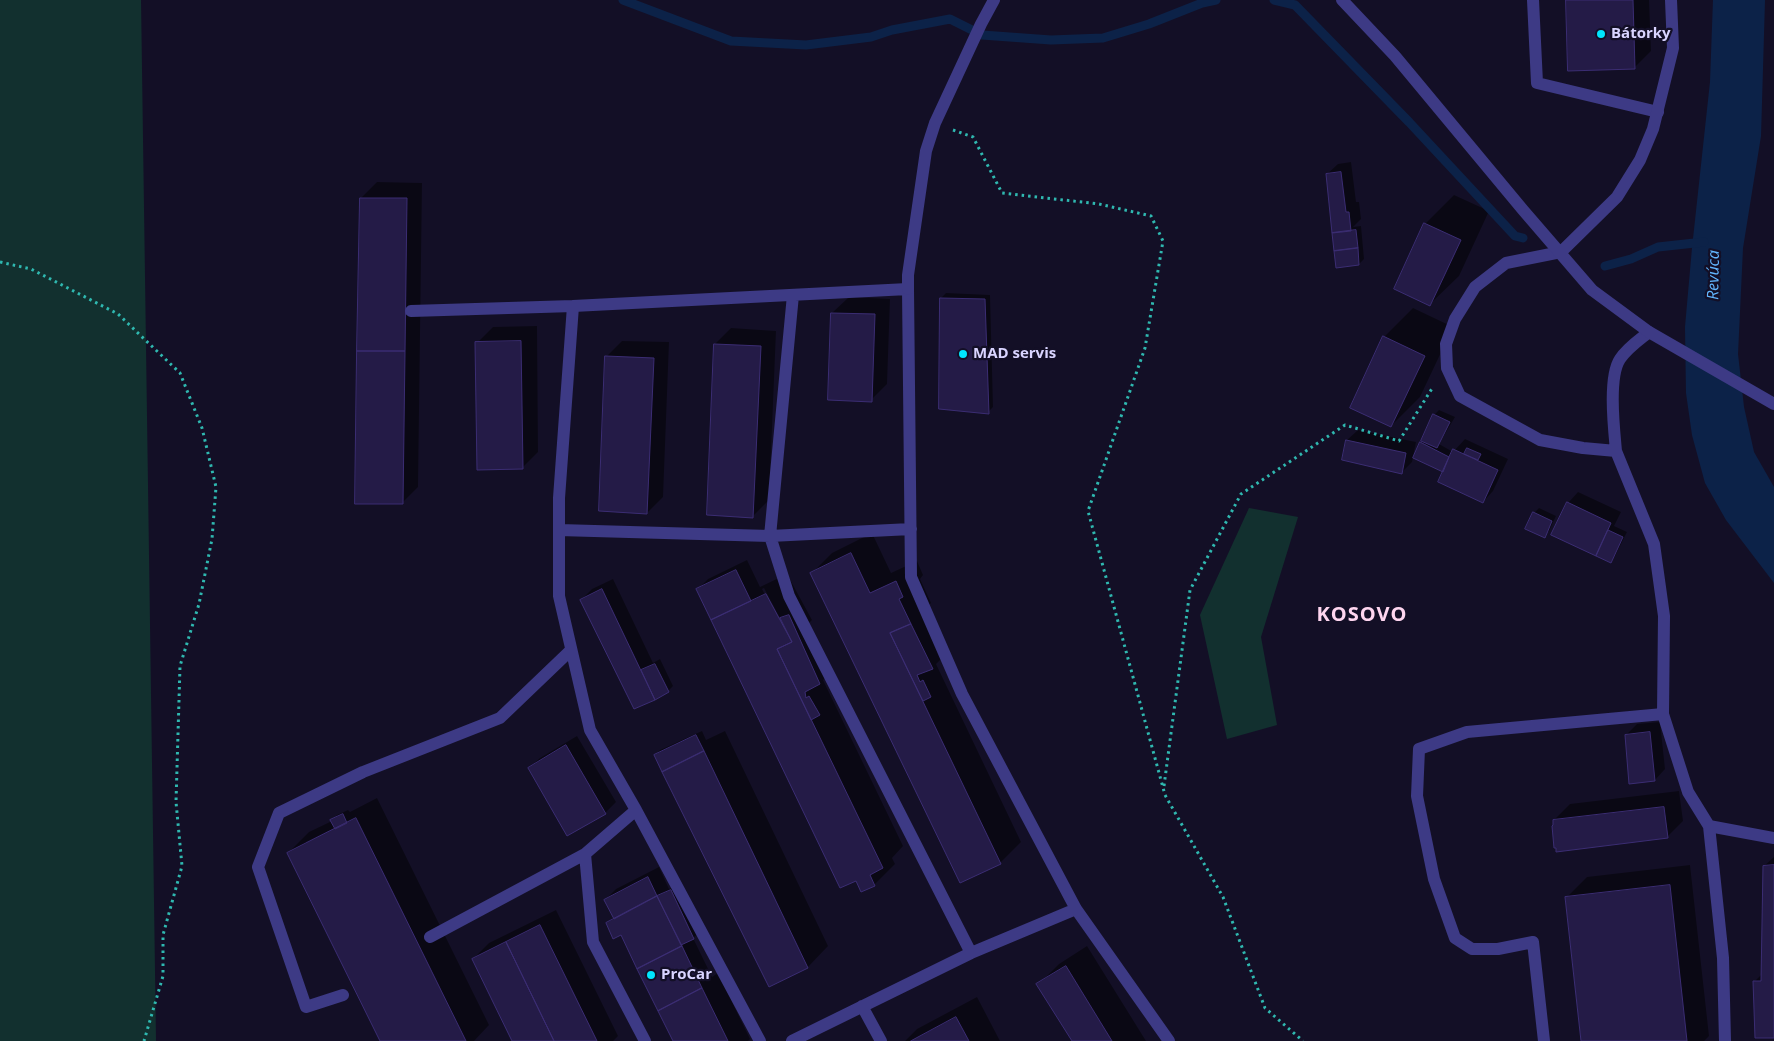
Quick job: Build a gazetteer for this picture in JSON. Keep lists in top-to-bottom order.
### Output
{
  "districts": ["KOSOVO"],
  "water": ["Revúca"],
  "places": ["Bátorky", "MAD servis", "ProCar"]
}
